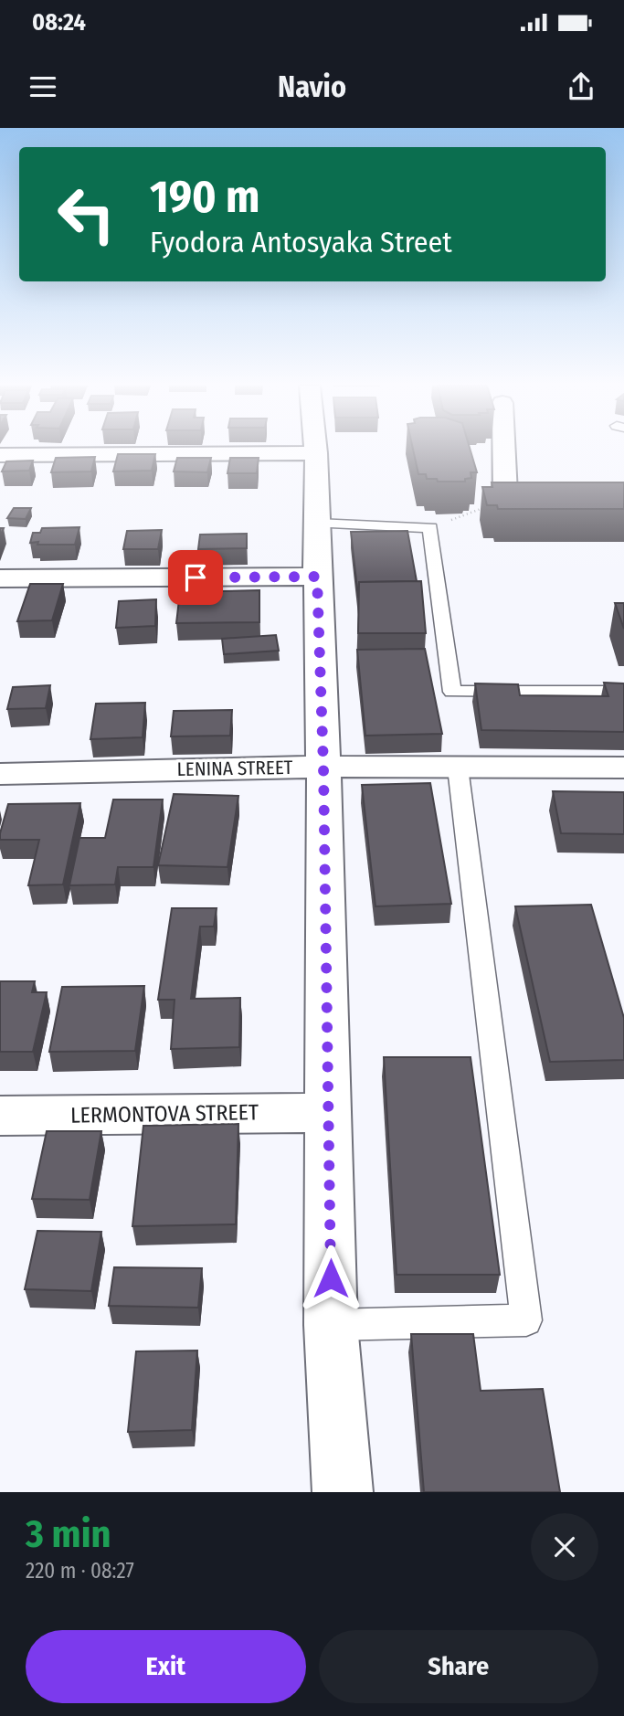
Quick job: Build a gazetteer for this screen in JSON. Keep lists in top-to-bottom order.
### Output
{
  "streets": {
    "street": ["LENINA STREET", "LERMONTOVA STREET"]
  },
  "page": {
    "status": "08:24",
    "header": "Navio",
    "turn": ["190 m", "Fyodora Antosyaka Street"],
    "heading": ["3 min", "220 m · 08:27"],
    "buttons": ["Exit", "Share"]
  }
}
